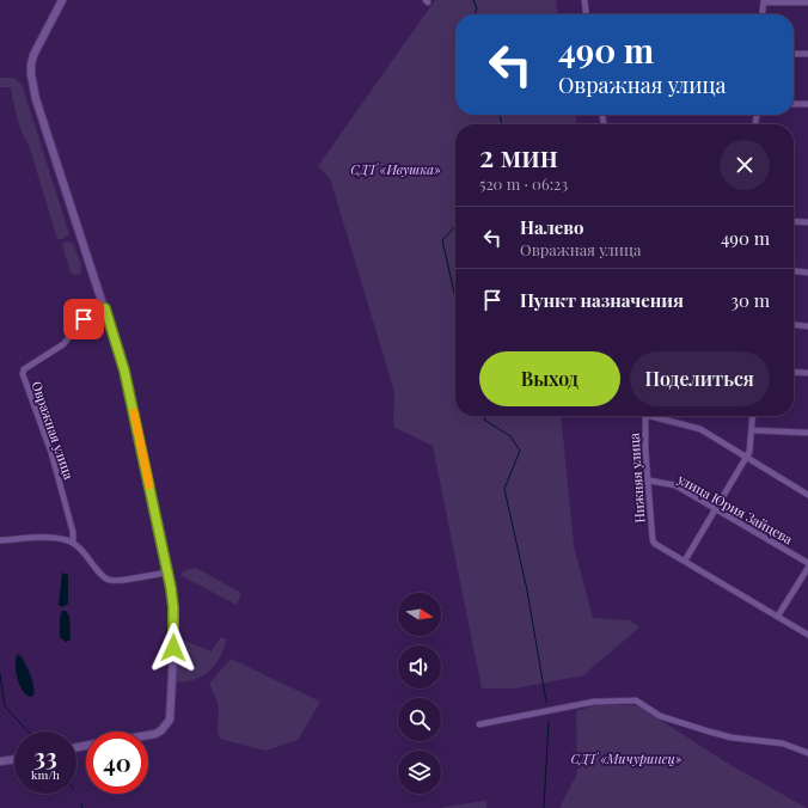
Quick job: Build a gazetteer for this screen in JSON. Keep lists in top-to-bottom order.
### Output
{
  "streets": {
    "street": ["Овражная улица", "Нижняя улица", "улица Юрия Зайцева"]
  },
  "crossings": [
    ["Нижняя улица", "улица Юрия Зайцева"]
  ],
  "parks": ["СДТ «Ивушка»", "СДТ «Мичуринец»"],
  "north": "right",
  "page": {
    "turn": ["490 m", "Овражная улица"],
    "heading": ["2 мин", "520 m · 06:23"],
    "list": [
      {
        "name": "Налево",
        "note": "Овражная улица",
        "value": "490 m"
      },
      {
        "name": "Пункт назначения",
        "value": "30 m"
      }
    ],
    "buttons": ["Выход", "Поделиться"],
    "speed": "33 km/h",
    "limit": "40"
  }
}
